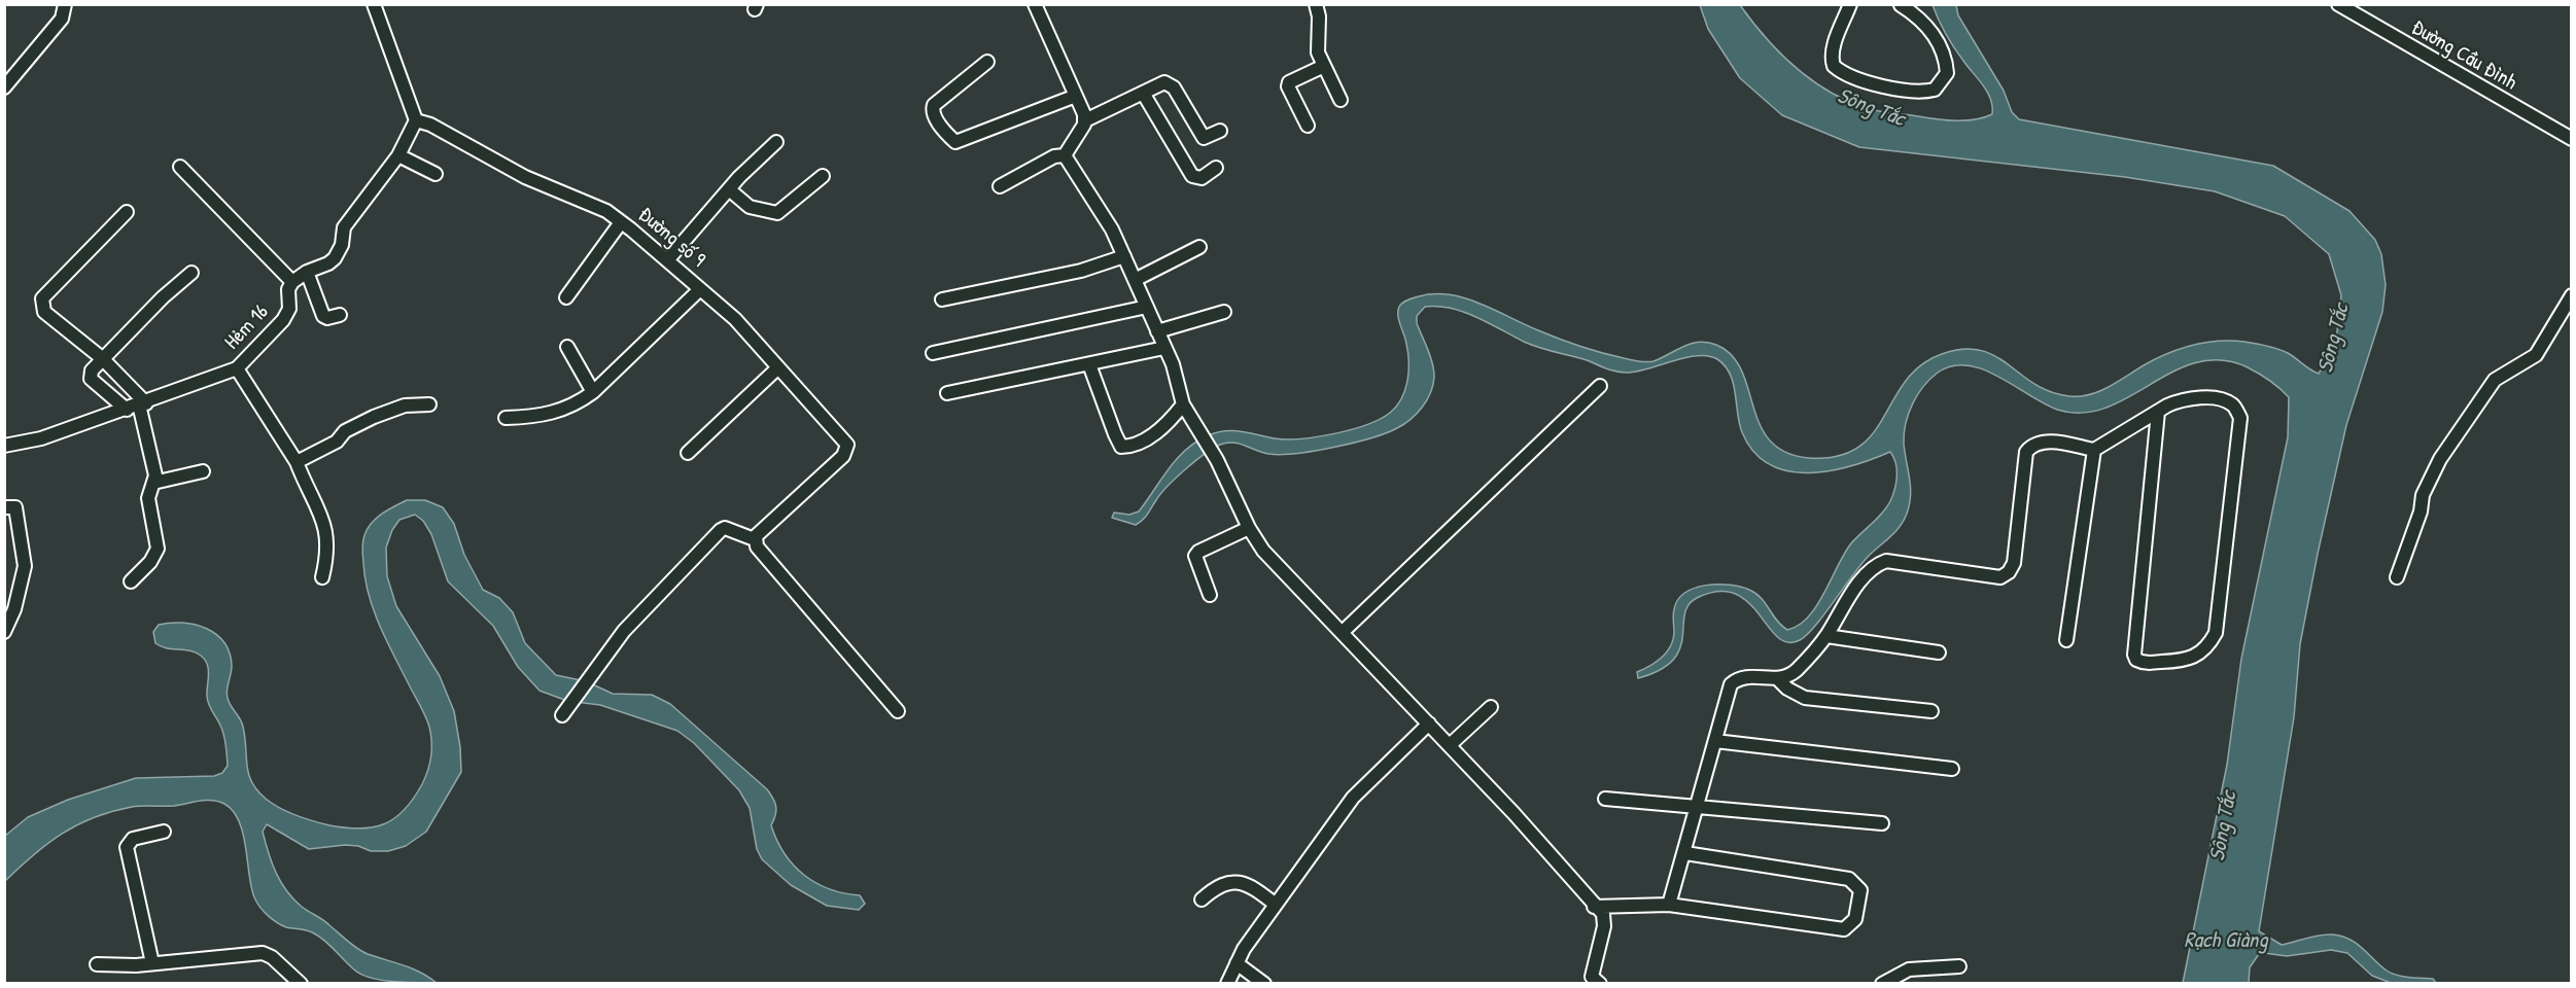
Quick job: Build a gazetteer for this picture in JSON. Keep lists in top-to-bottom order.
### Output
{
  "streets": {
    "street": ["Đường Cầu Đình", "Đường số 9", "Hẻm 16"]
  },
  "water": ["Sông Tắc", "Rạch Giàng"]
}
